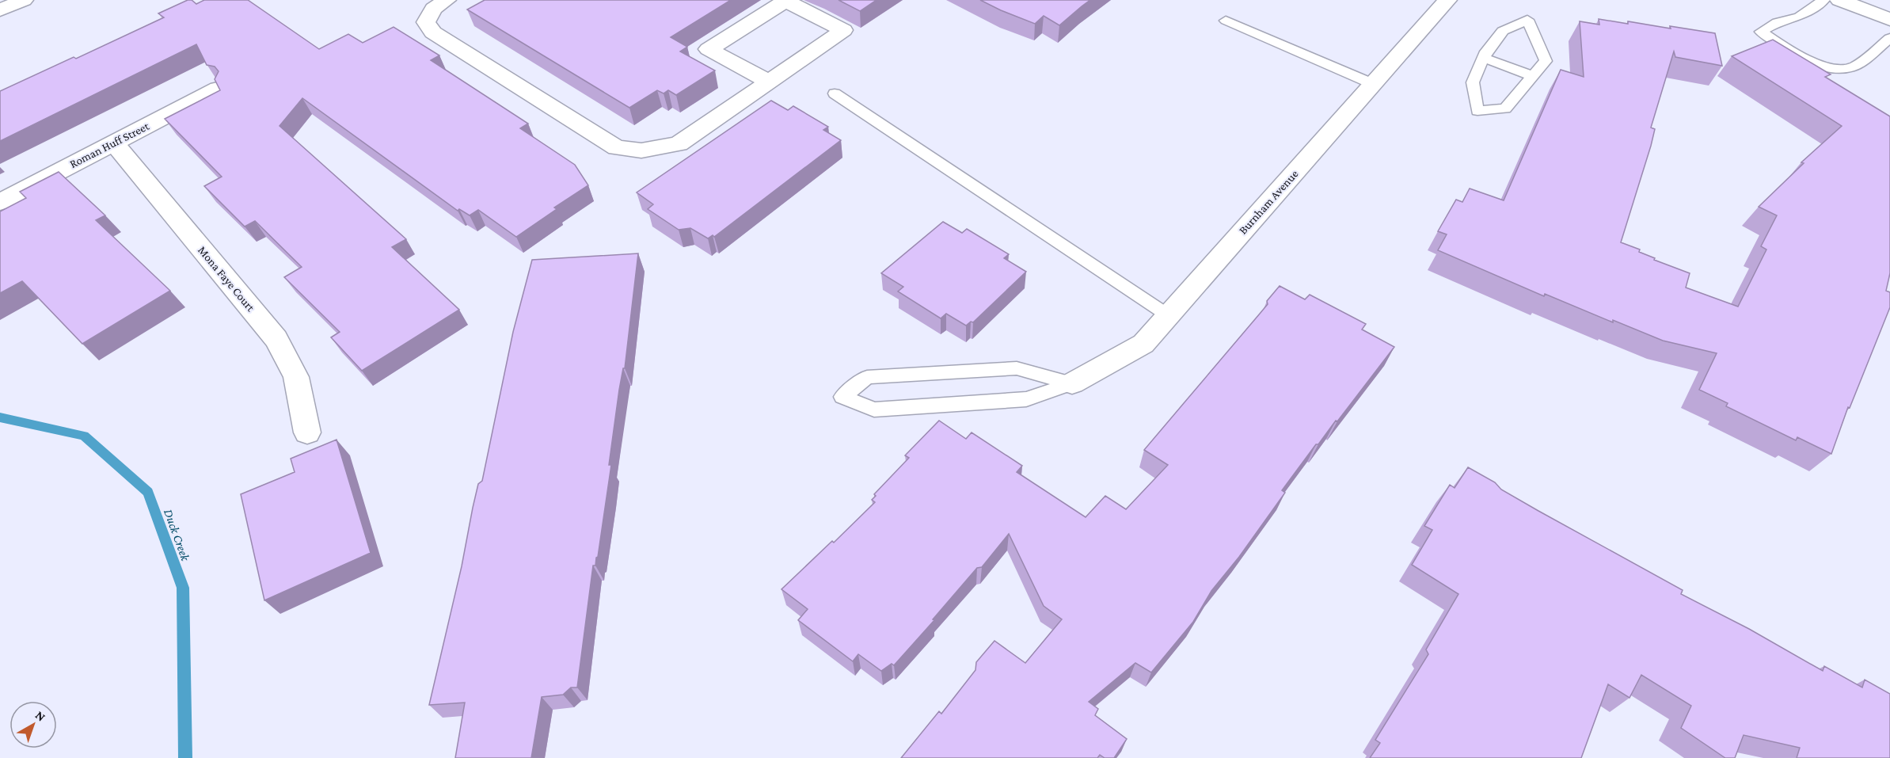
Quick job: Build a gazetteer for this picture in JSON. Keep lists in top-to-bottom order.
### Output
{
  "streets": {
    "street": ["Roman Huff Street", "Burnham Avenue", "Mona Faye Court"]
  },
  "crossings": [
    ["Roman Huff Street", "Mona Faye Court"]
  ],
  "water": ["Duck Creek"],
  "north": "top right"
}
